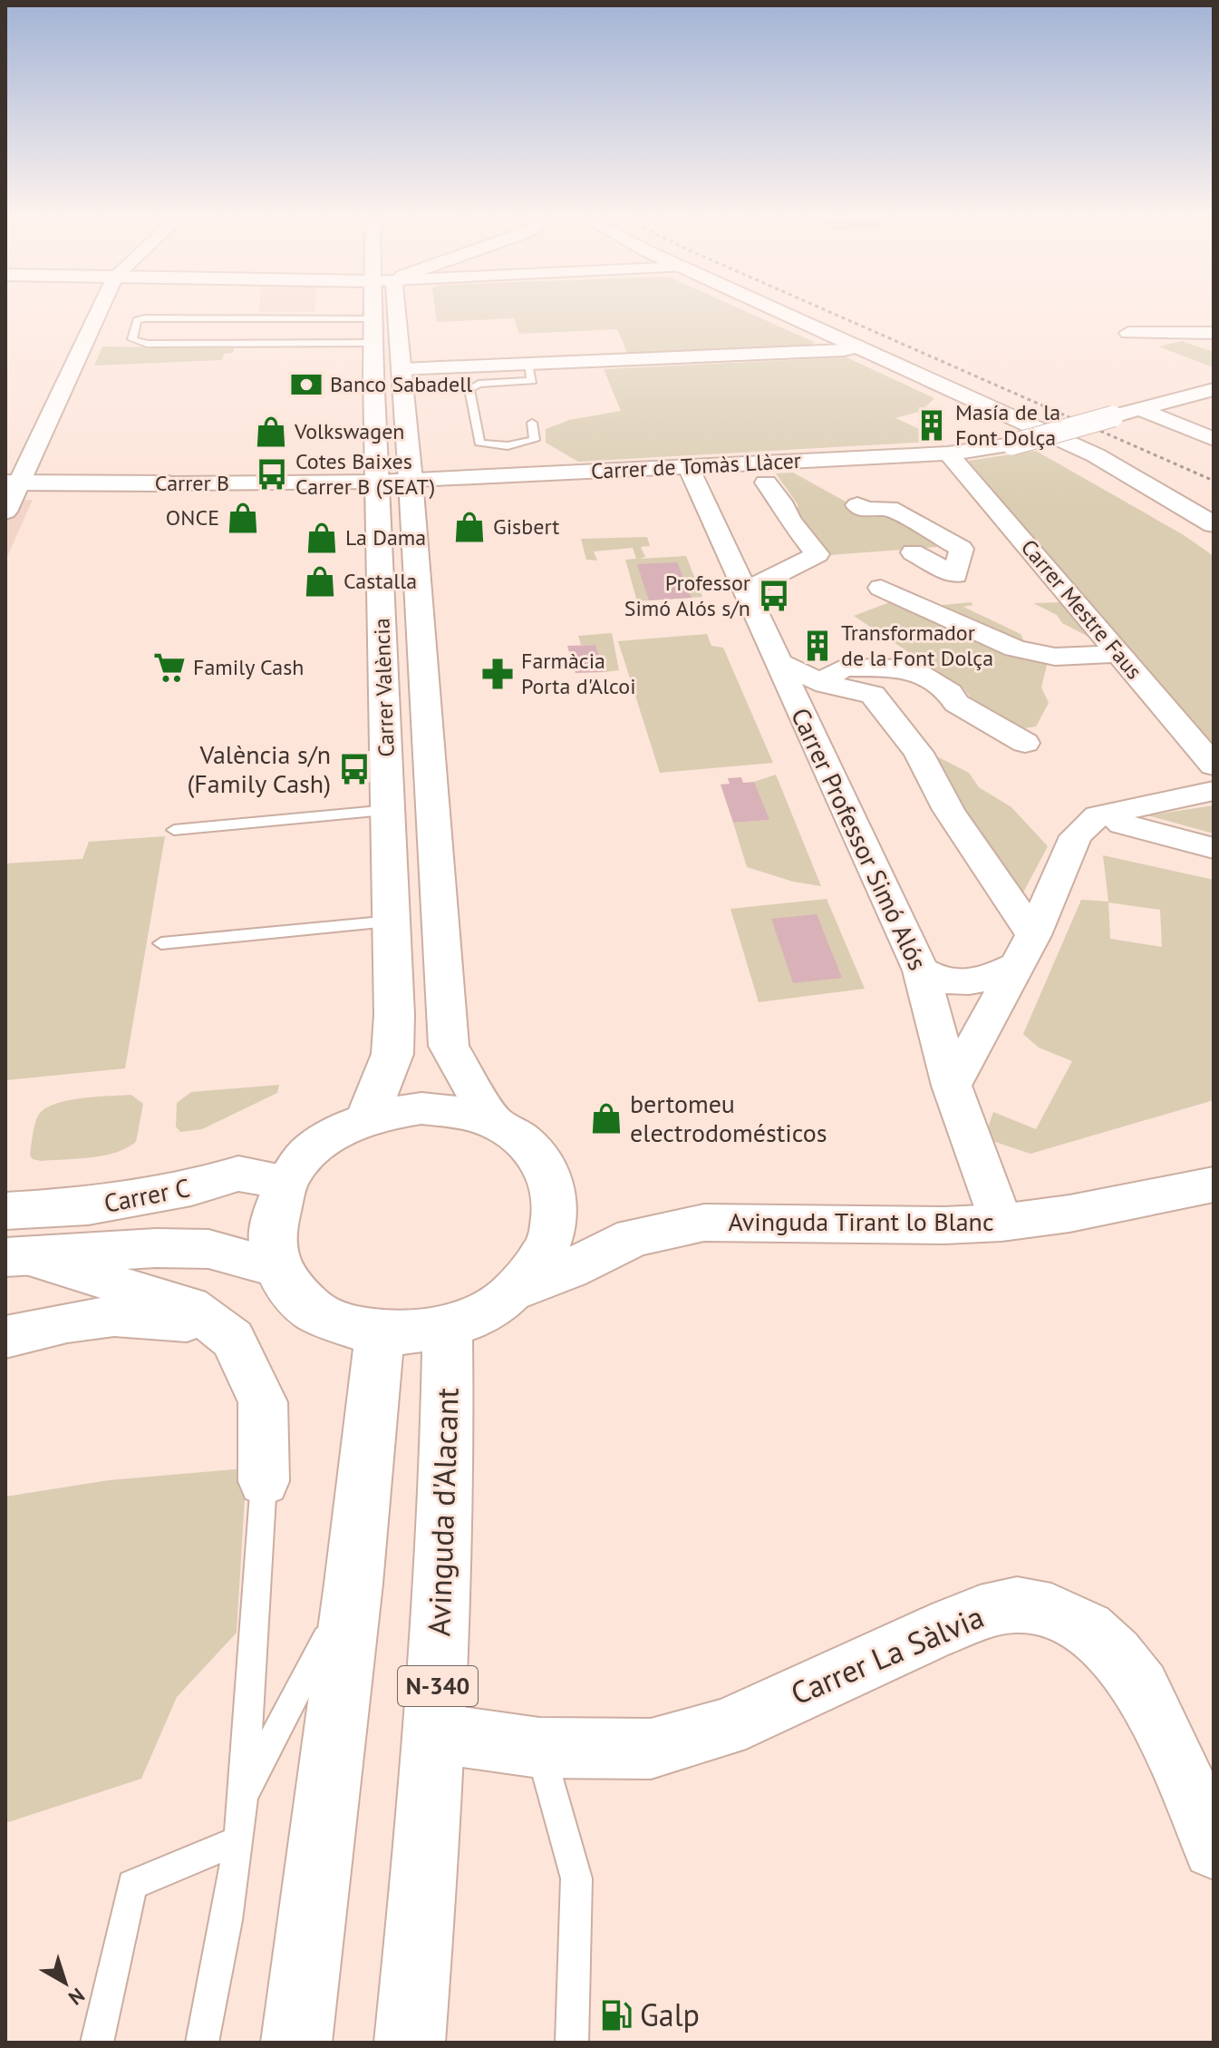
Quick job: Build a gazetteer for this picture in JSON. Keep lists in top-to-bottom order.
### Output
{
  "streets": {
    "main road": [
      "Carrer B",
      "Carrer València",
      "Carrer C",
      "Avinguda Tirant lo Blanc",
      "Avinguda d'Alacant",
      "N-340"
    ],
    "street": [
      "Carrer de Tomàs Llàcer",
      "Carrer Mestre Faus",
      "Carrer Professor Simó Alós",
      "Carrer La Sàlvia"
    ]
  },
  "crossings": [
    ["Carrer de Tomàs Llàcer", "Carrer B"],
    ["Carrer de Tomàs Llàcer", "Carrer Mestre Faus"],
    ["Carrer de Tomàs Llàcer", "Carrer València"],
    ["Carrer de Tomàs Llàcer", "Carrer Professor Simó Alós"],
    ["Carrer B", "Carrer València"],
    ["Carrer València", "Carrer C"],
    ["Carrer València", "Avinguda Tirant lo Blanc"],
    ["Carrer València", "Avinguda d'Alacant"],
    ["Carrer Professor Simó Alós", "Avinguda Tirant lo Blanc"],
    ["Carrer C", "Avinguda Tirant lo Blanc"],
    ["Carrer C", "Avinguda d'Alacant"],
    ["Avinguda Tirant lo Blanc", "Avinguda d'Alacant"],
    ["Avinguda d'Alacant", "Carrer La Sàlvia"]
  ],
  "places": {
    "bank": ["Banco Sabadell"],
    "building": ["Masía de la Font Dolça", "Transformador de la Font Dolça"],
    "shop": [
      "Volkswagen",
      "ONCE",
      "Gisbert",
      "La Dama",
      "Castalla",
      "bertomeu electrodomésticos"
    ],
    "bus stop": ["Cotes Baixes Carrer B (SEAT)", "Professor Simó Alós s/n", "València s/n (Family Cash)"],
    "supermarket": ["Family Cash"],
    "pharmacy": ["Farmàcia Porta d'Alcoi"],
    "fuel station": ["Galp"]
  },
  "north": "bottom right"
}
